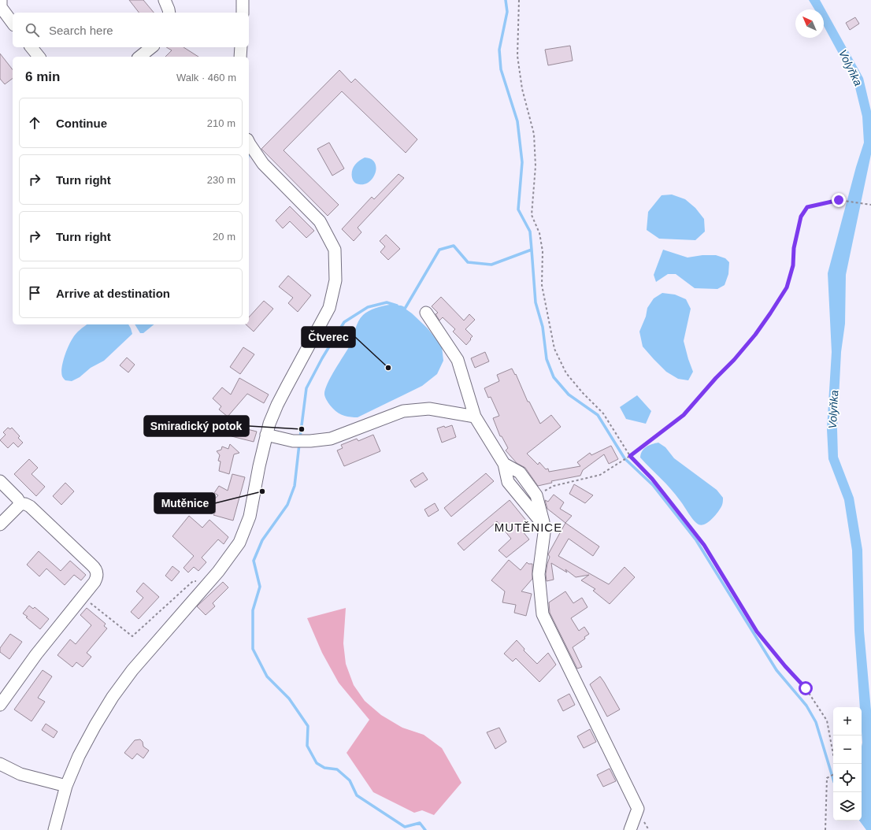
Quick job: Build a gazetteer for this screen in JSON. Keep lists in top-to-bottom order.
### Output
{
  "districts": ["MUTĚNICE"],
  "water": ["Volyňka"],
  "places": ["Čtverec", "Smiradický potok", "Mutěnice"],
  "north": "top left",
  "page": {
    "search": "Search here",
    "heading": ["6 min", "Walk · 460 m"],
    "list": [
      ["Continue", "210 m"],
      ["Turn right", "230 m"],
      ["Turn right", "20 m"],
      "Arrive at destination"
    ],
    "map_buttons": ["+", "−"]
  }
}
